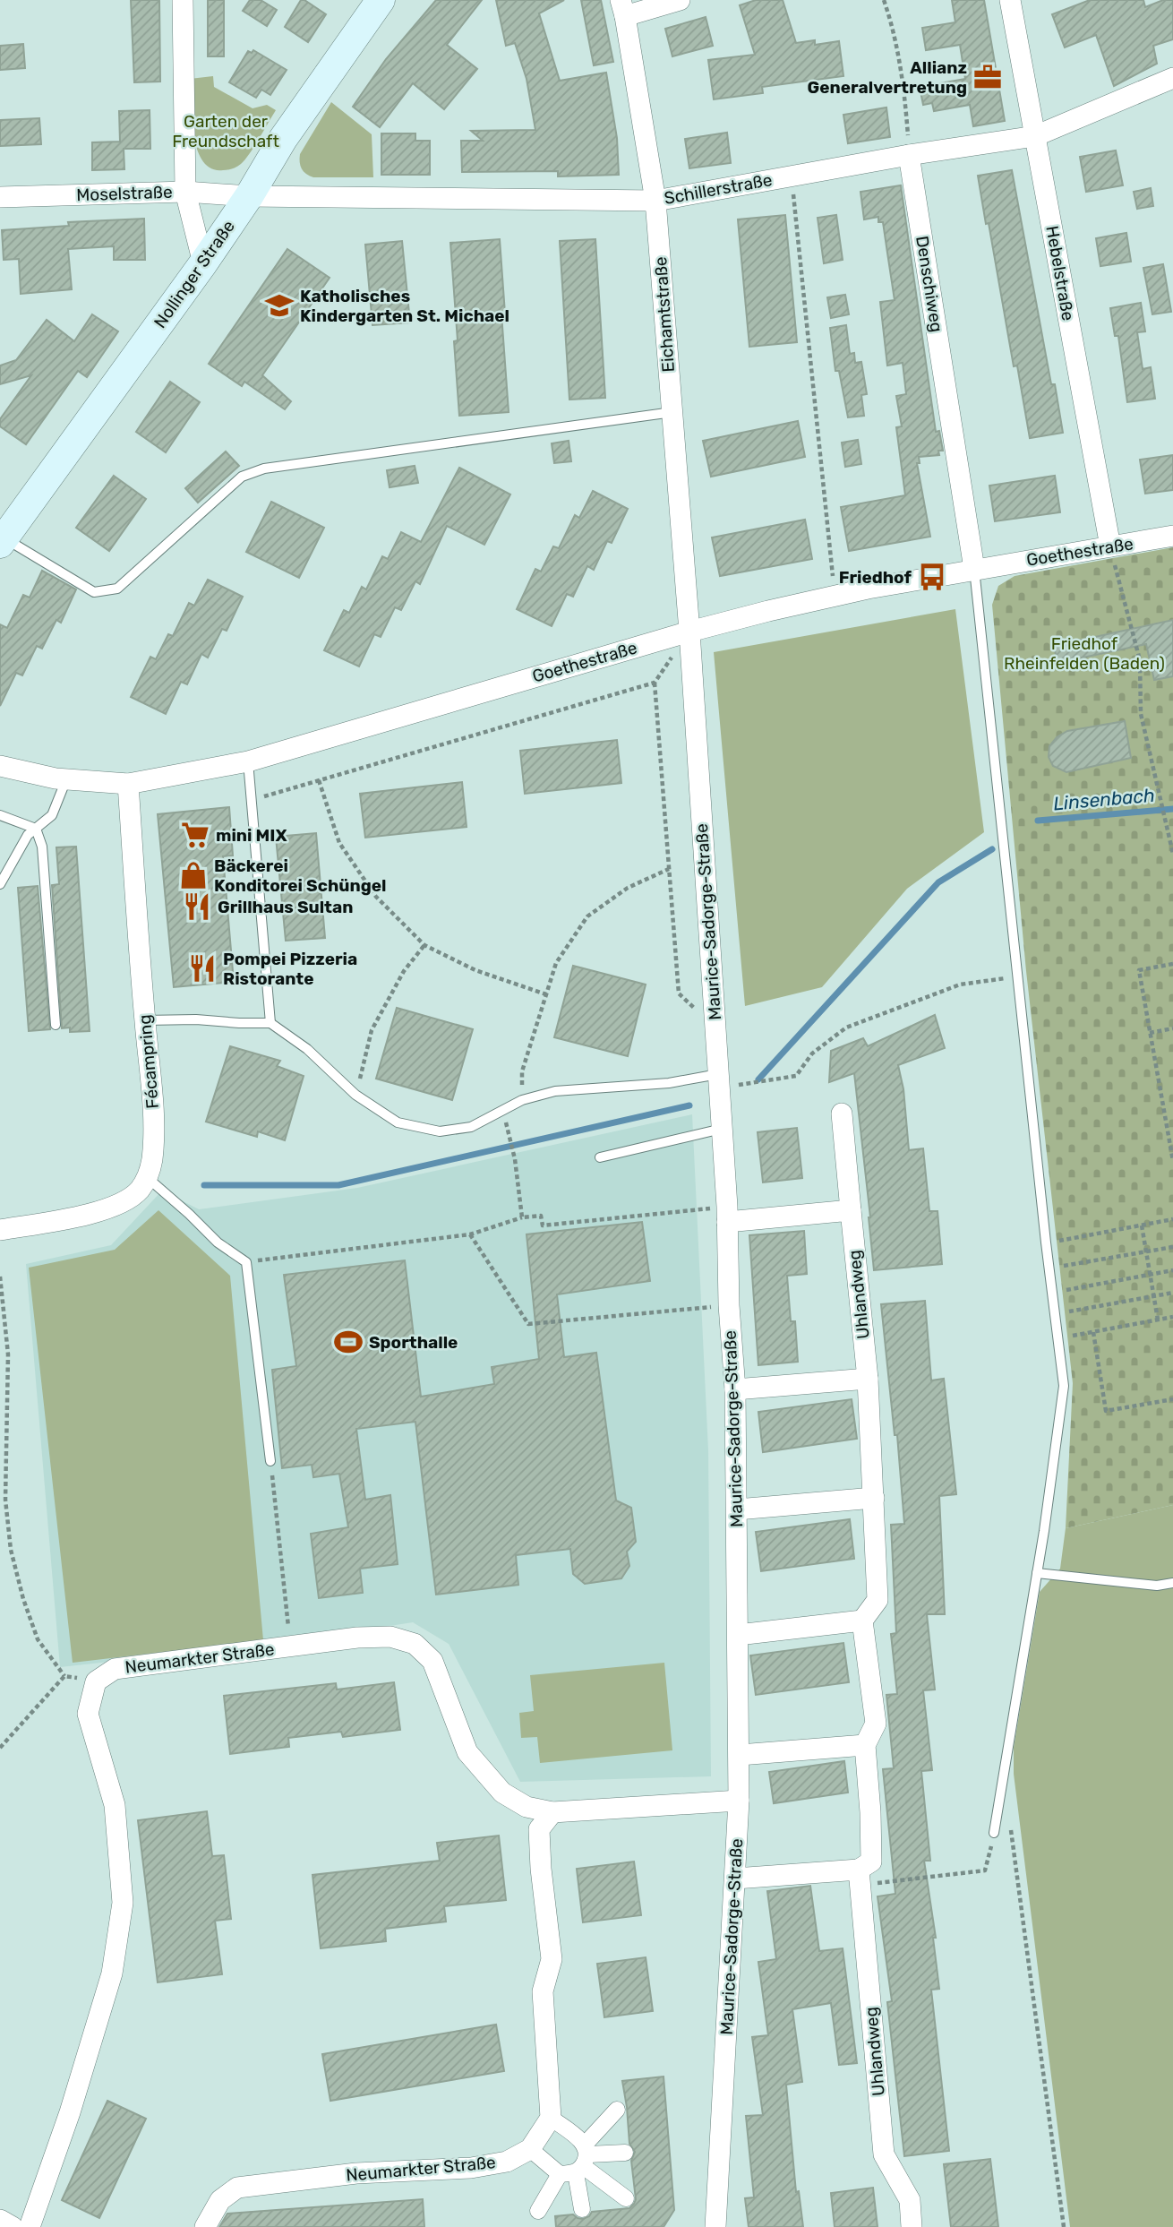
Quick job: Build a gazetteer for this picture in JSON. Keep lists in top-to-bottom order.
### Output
{
  "streets": {
    "main road": ["Nollinger Straße"],
    "street": [
      "Schillerstraße",
      "Moselstraße",
      "Hebelstraße",
      "Denschiweg",
      "Eichamtstraße",
      "Goethestraße",
      "Maurice-Sadorge-Straße",
      "Fécampring",
      "Uhlandweg",
      "Neumarkter Straße"
    ]
  },
  "crossings": [
    ["Schillerstraße", "Moselstraße"],
    ["Schillerstraße", "Hebelstraße"],
    ["Schillerstraße", "Nollinger Straße"],
    ["Schillerstraße", "Denschiweg"],
    ["Schillerstraße", "Eichamtstraße"],
    ["Moselstraße", "Nollinger Straße"],
    ["Hebelstraße", "Goethestraße"],
    ["Denschiweg", "Goethestraße"],
    ["Eichamtstraße", "Goethestraße"],
    ["Eichamtstraße", "Maurice-Sadorge-Straße"],
    ["Goethestraße", "Maurice-Sadorge-Straße"],
    ["Goethestraße", "Fécampring"],
    ["Maurice-Sadorge-Straße", "Neumarkter Straße"]
  ],
  "water": ["Linsenbach"],
  "parks": ["Garten der Freundschaft", "Friedhof Rheinfelden (Baden)"],
  "places": {
    "office": ["Allianz Generalvertretung"],
    "school or university": ["Katholisches Kindergarten St. Michael"],
    "bus stop": ["Friedhof"],
    "supermarket": ["mini MIX"],
    "shop": ["Bäckerei Konditorei Schüngel"],
    "restaurant": ["Grillhaus Sultan", "Pompei Pizzeria Ristorante"],
    "sports": ["Sporthalle"]
  }
}
